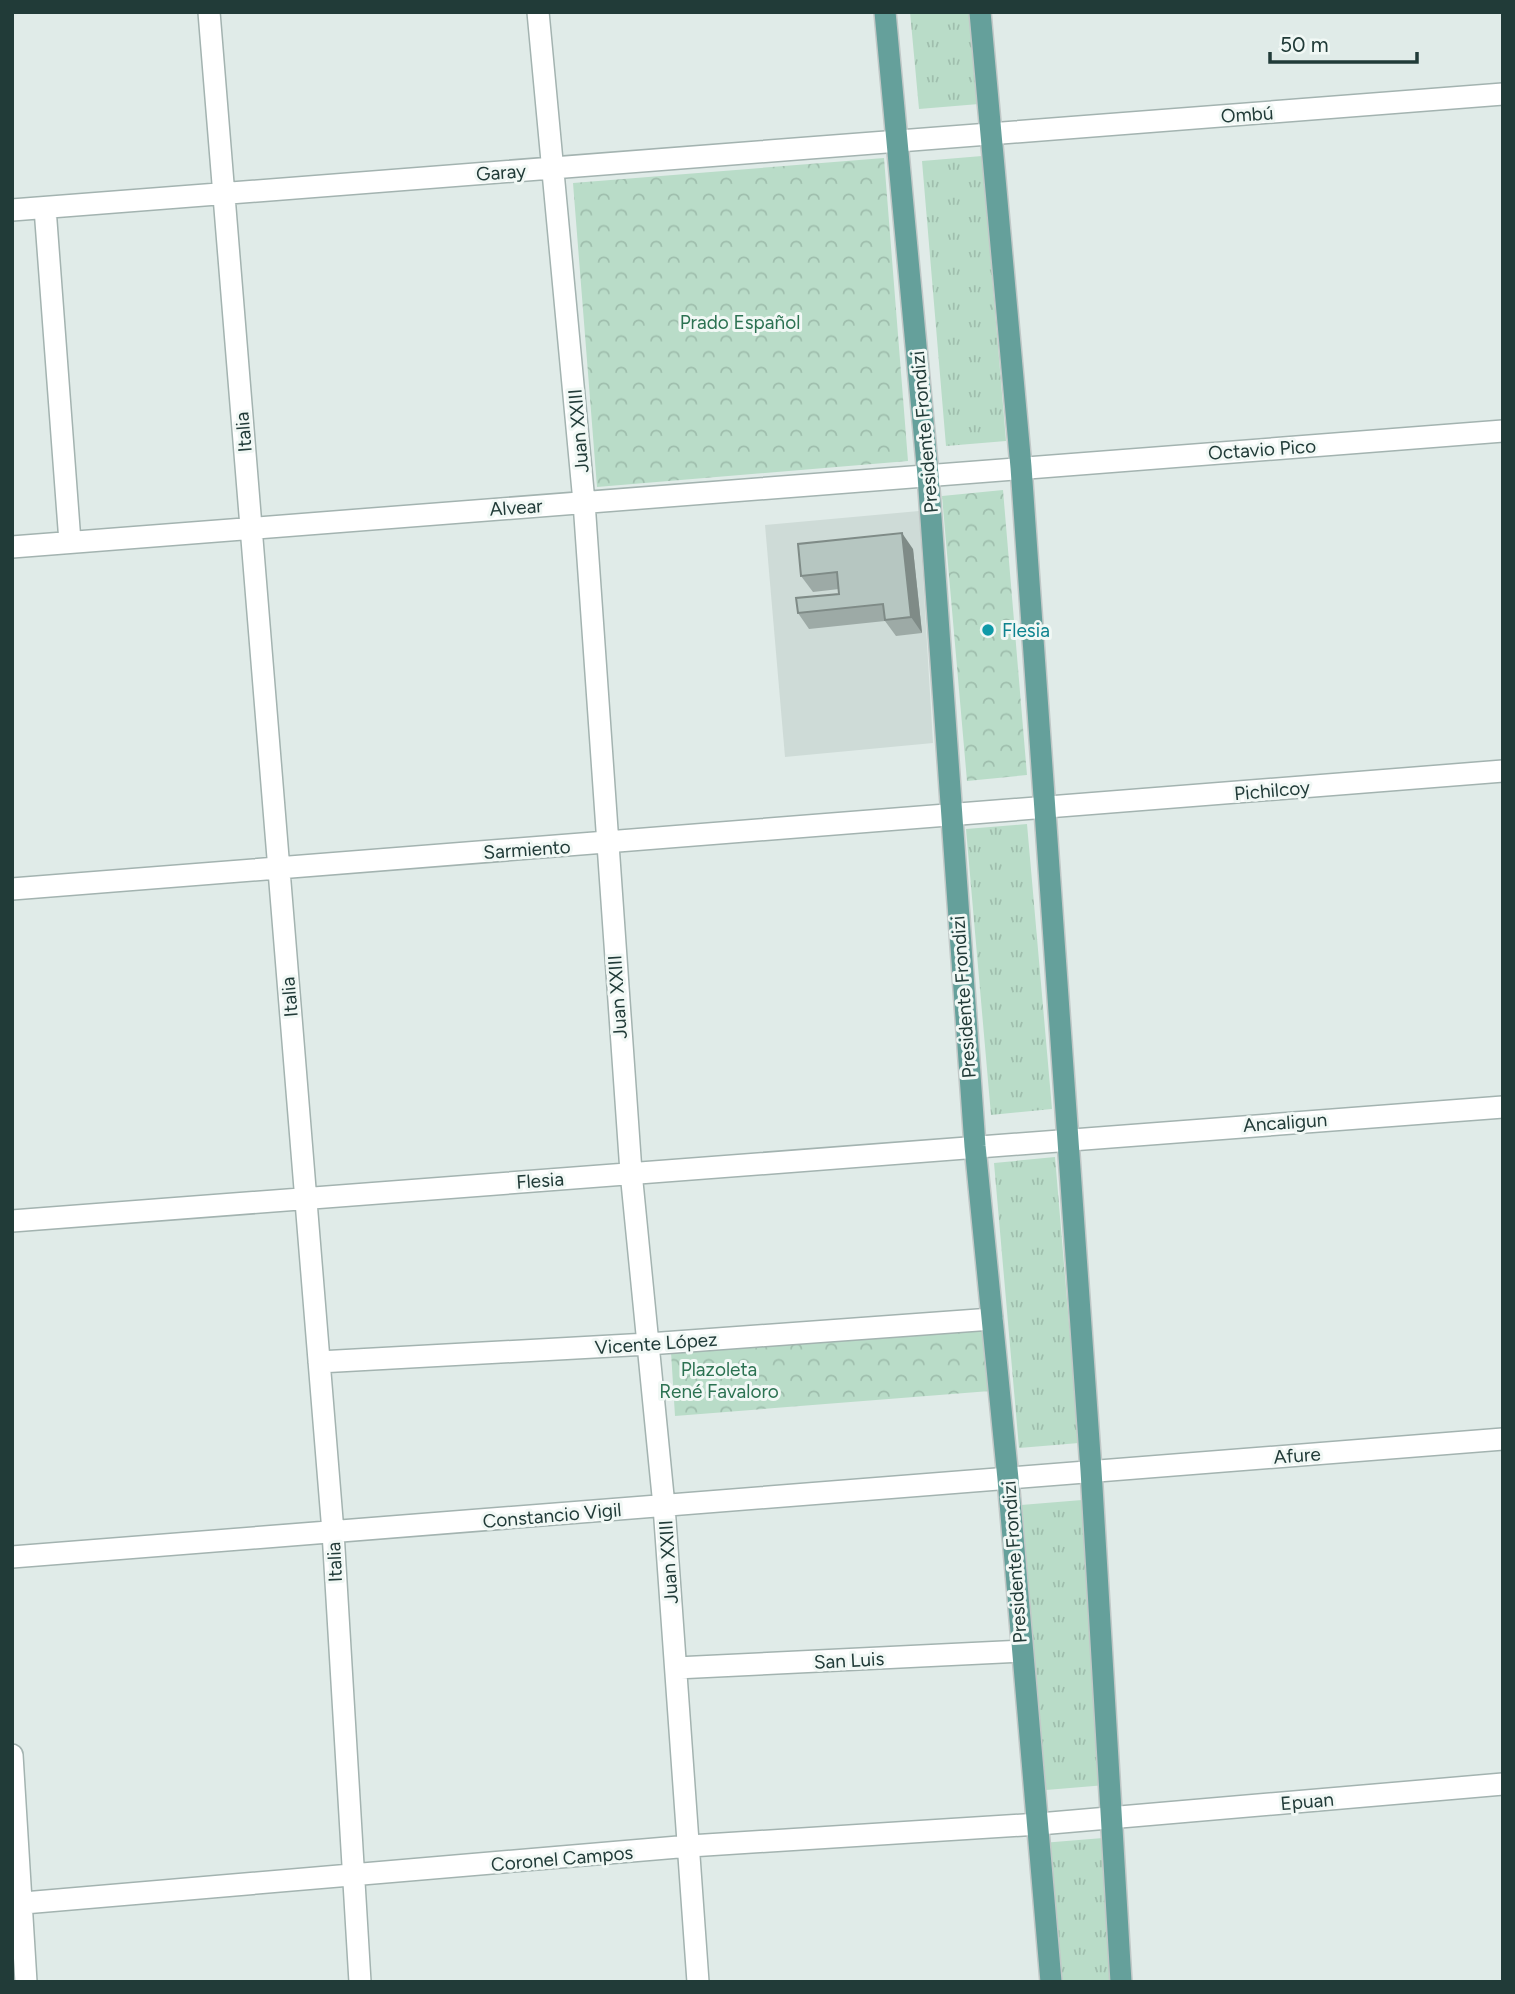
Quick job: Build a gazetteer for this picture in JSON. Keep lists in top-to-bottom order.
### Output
{
  "streets": {
    "main road": ["Presidente Frondizi"],
    "street": [
      "Ombú",
      "Garay",
      "Juan XXIII",
      "Italia",
      "Octavio Pico",
      "Alvear",
      "Pichilcoy",
      "Sarmiento",
      "Ancaligun",
      "Flesia",
      "Vicente López",
      "Afure",
      "Constancio Vigil",
      "San Luis",
      "Epuan",
      "Coronel Campos"
    ]
  },
  "crossings": [
    ["Ombú", "Garay"],
    ["Garay", "Juan XXIII"],
    ["Garay", "Italia"],
    ["Garay", "Presidente Frondizi"],
    ["Juan XXIII", "Alvear"],
    ["Juan XXIII", "Sarmiento"],
    ["Juan XXIII", "Flesia"],
    ["Juan XXIII", "Vicente López"],
    ["Juan XXIII", "Constancio Vigil"],
    ["Juan XXIII", "San Luis"],
    ["Juan XXIII", "Coronel Campos"],
    ["Italia", "Alvear"],
    ["Italia", "Sarmiento"],
    ["Italia", "Flesia"],
    ["Italia", "Vicente López"],
    ["Italia", "Constancio Vigil"],
    ["Italia", "Coronel Campos"],
    ["Presidente Frondizi", "Alvear"],
    ["Presidente Frondizi", "Sarmiento"],
    ["Presidente Frondizi", "Flesia"],
    ["Presidente Frondizi", "Vicente López"],
    ["Presidente Frondizi", "Constancio Vigil"],
    ["Presidente Frondizi", "San Luis"],
    ["Presidente Frondizi", "Coronel Campos"],
    ["Octavio Pico", "Alvear"],
    ["Pichilcoy", "Sarmiento"],
    ["Ancaligun", "Flesia"],
    ["Afure", "Constancio Vigil"],
    ["Epuan", "Coronel Campos"]
  ],
  "parks": ["Prado Español", "Plazoleta René Favaloro"],
  "places": ["Flesia"],
  "scale_bar": "50 m"
}
